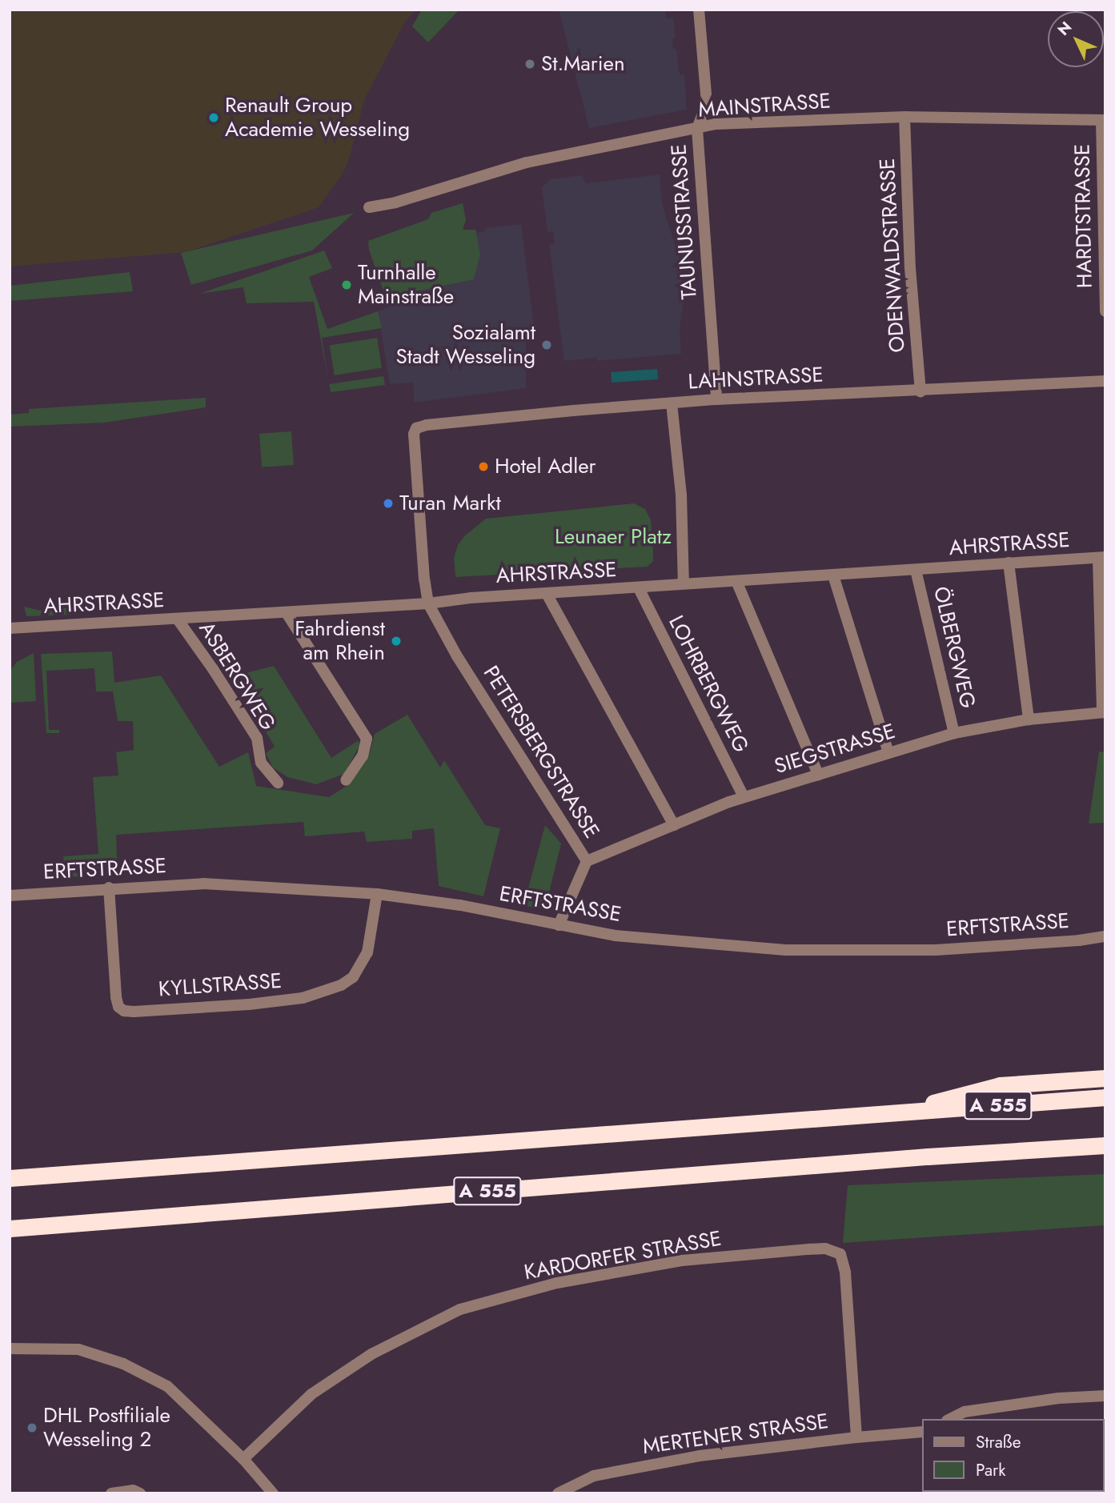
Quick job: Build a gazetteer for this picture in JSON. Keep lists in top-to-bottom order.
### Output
{
  "streets": {
    "highway": ["A 555"],
    "street": [
      "MAINSTRASSE",
      "HARDTSTRASSE",
      "TAUNUSSTRASSE",
      "ODENWALDSTRASSE",
      "LAHNSTRASSE",
      "AHRSTRASSE",
      "ÖLBERGWEG",
      "ASBERGWEG",
      "LOHRBERGWEG",
      "SIEGSTRASSE",
      "PETERSBERGSTRASSE",
      "ERFTSTRASSE",
      "KYLLSTRASSE",
      "KARDORFER STRASSE",
      "MERTENER STRASSE"
    ]
  },
  "crossings": [
    ["MAINSTRASSE", "HARDTSTRASSE"],
    ["MAINSTRASSE", "TAUNUSSTRASSE"],
    ["MAINSTRASSE", "ODENWALDSTRASSE"],
    ["TAUNUSSTRASSE", "LAHNSTRASSE"],
    ["ODENWALDSTRASSE", "LAHNSTRASSE"],
    ["LAHNSTRASSE", "PETERSBERGSTRASSE"],
    ["AHRSTRASSE", "ÖLBERGWEG"],
    ["AHRSTRASSE", "ASBERGWEG"],
    ["AHRSTRASSE", "LOHRBERGWEG"],
    ["AHRSTRASSE", "PETERSBERGSTRASSE"],
    ["ÖLBERGWEG", "SIEGSTRASSE"],
    ["LOHRBERGWEG", "SIEGSTRASSE"],
    ["SIEGSTRASSE", "PETERSBERGSTRASSE"],
    ["PETERSBERGSTRASSE", "ERFTSTRASSE"],
    ["ERFTSTRASSE", "KYLLSTRASSE"],
    ["KARDORFER STRASSE", "MERTENER STRASSE"]
  ],
  "parks": ["Leunaer Platz"],
  "places": [
    "St.Marien",
    "Renault Group Academie Wesseling",
    "Turnhalle Mainstraße",
    "Sozialamt Stadt Wesseling",
    "Hotel Adler",
    "Turan Markt",
    "Fahrdienst am Rhein",
    "DHL Postfiliale Wesseling 2"
  ],
  "legend": ["Straße", "Park"],
  "north": "top left"
}
